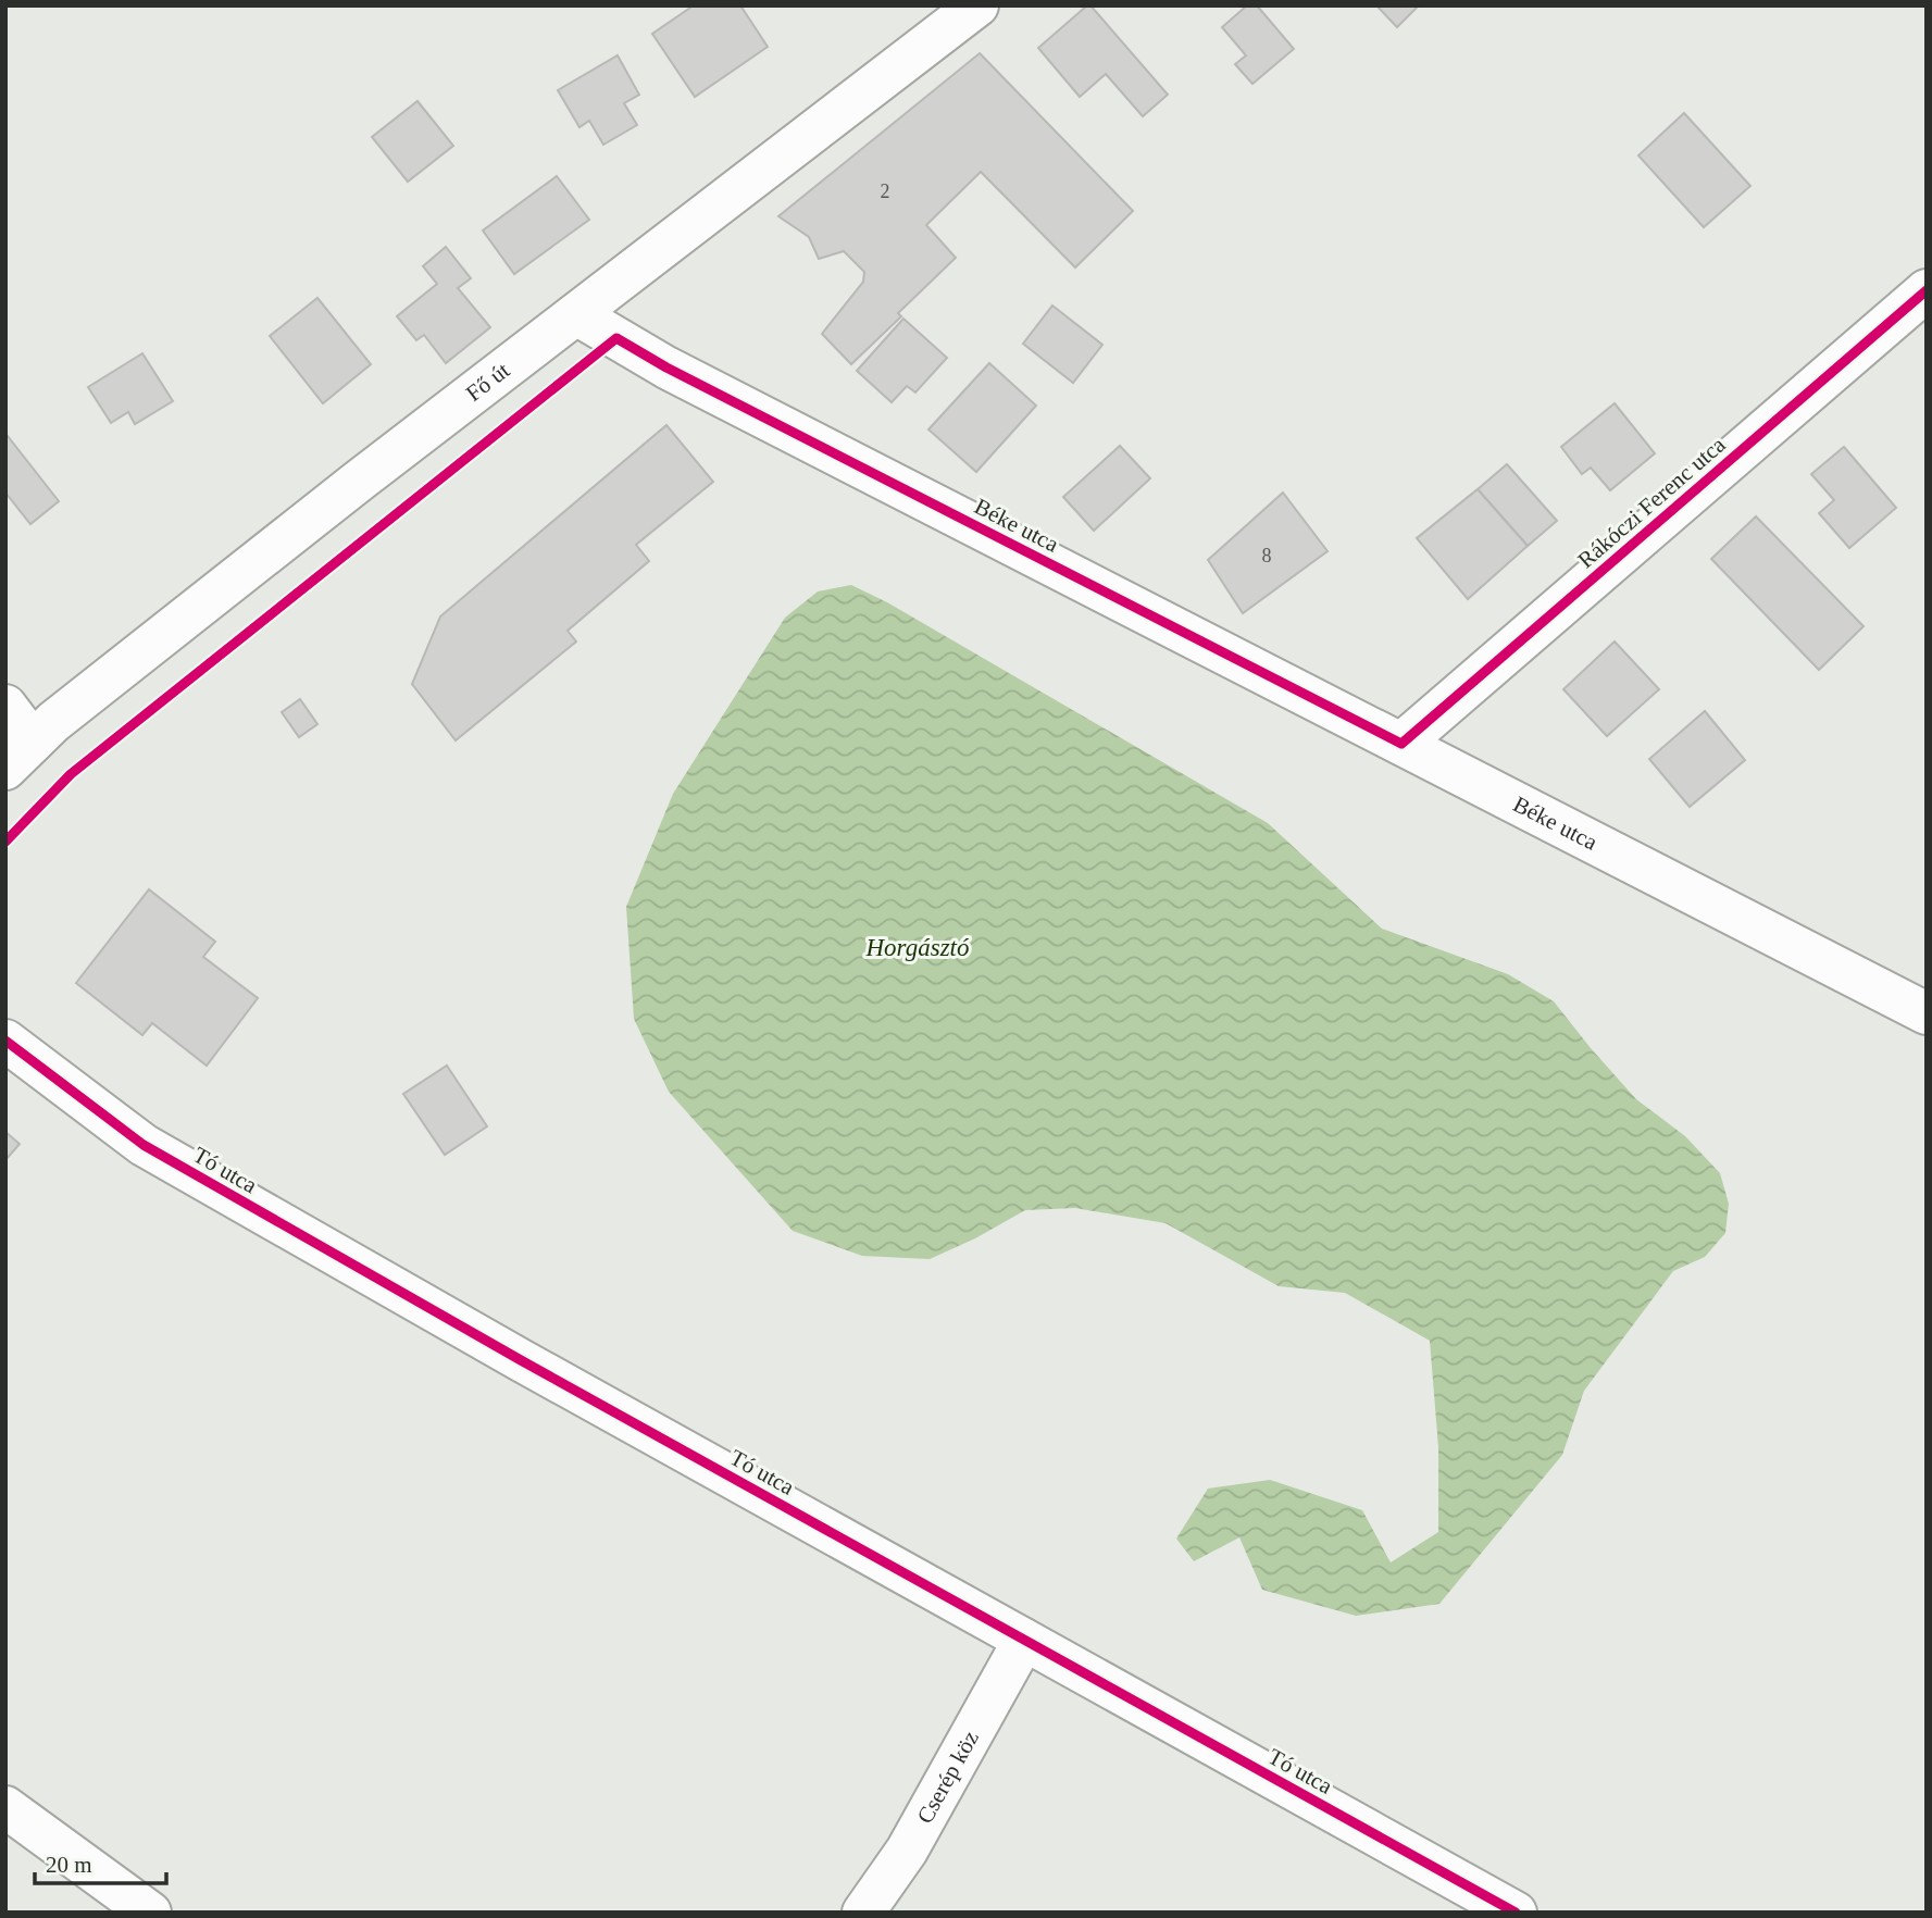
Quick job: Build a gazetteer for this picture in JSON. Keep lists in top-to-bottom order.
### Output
{
  "streets": {
    "street": [
      "Fő út",
      "Rákóczi Ferenc utca",
      "Béke utca",
      "Tó utca",
      "Cserép köz"
    ]
  },
  "crossings": [
    ["Fő út", "Béke utca"],
    ["Rákóczi Ferenc utca", "Béke utca"],
    ["Tó utca", "Cserép köz"]
  ],
  "water": ["Horgásztó"],
  "house_numbers": ["2", "8"],
  "scale_bar": "20 m"
}
